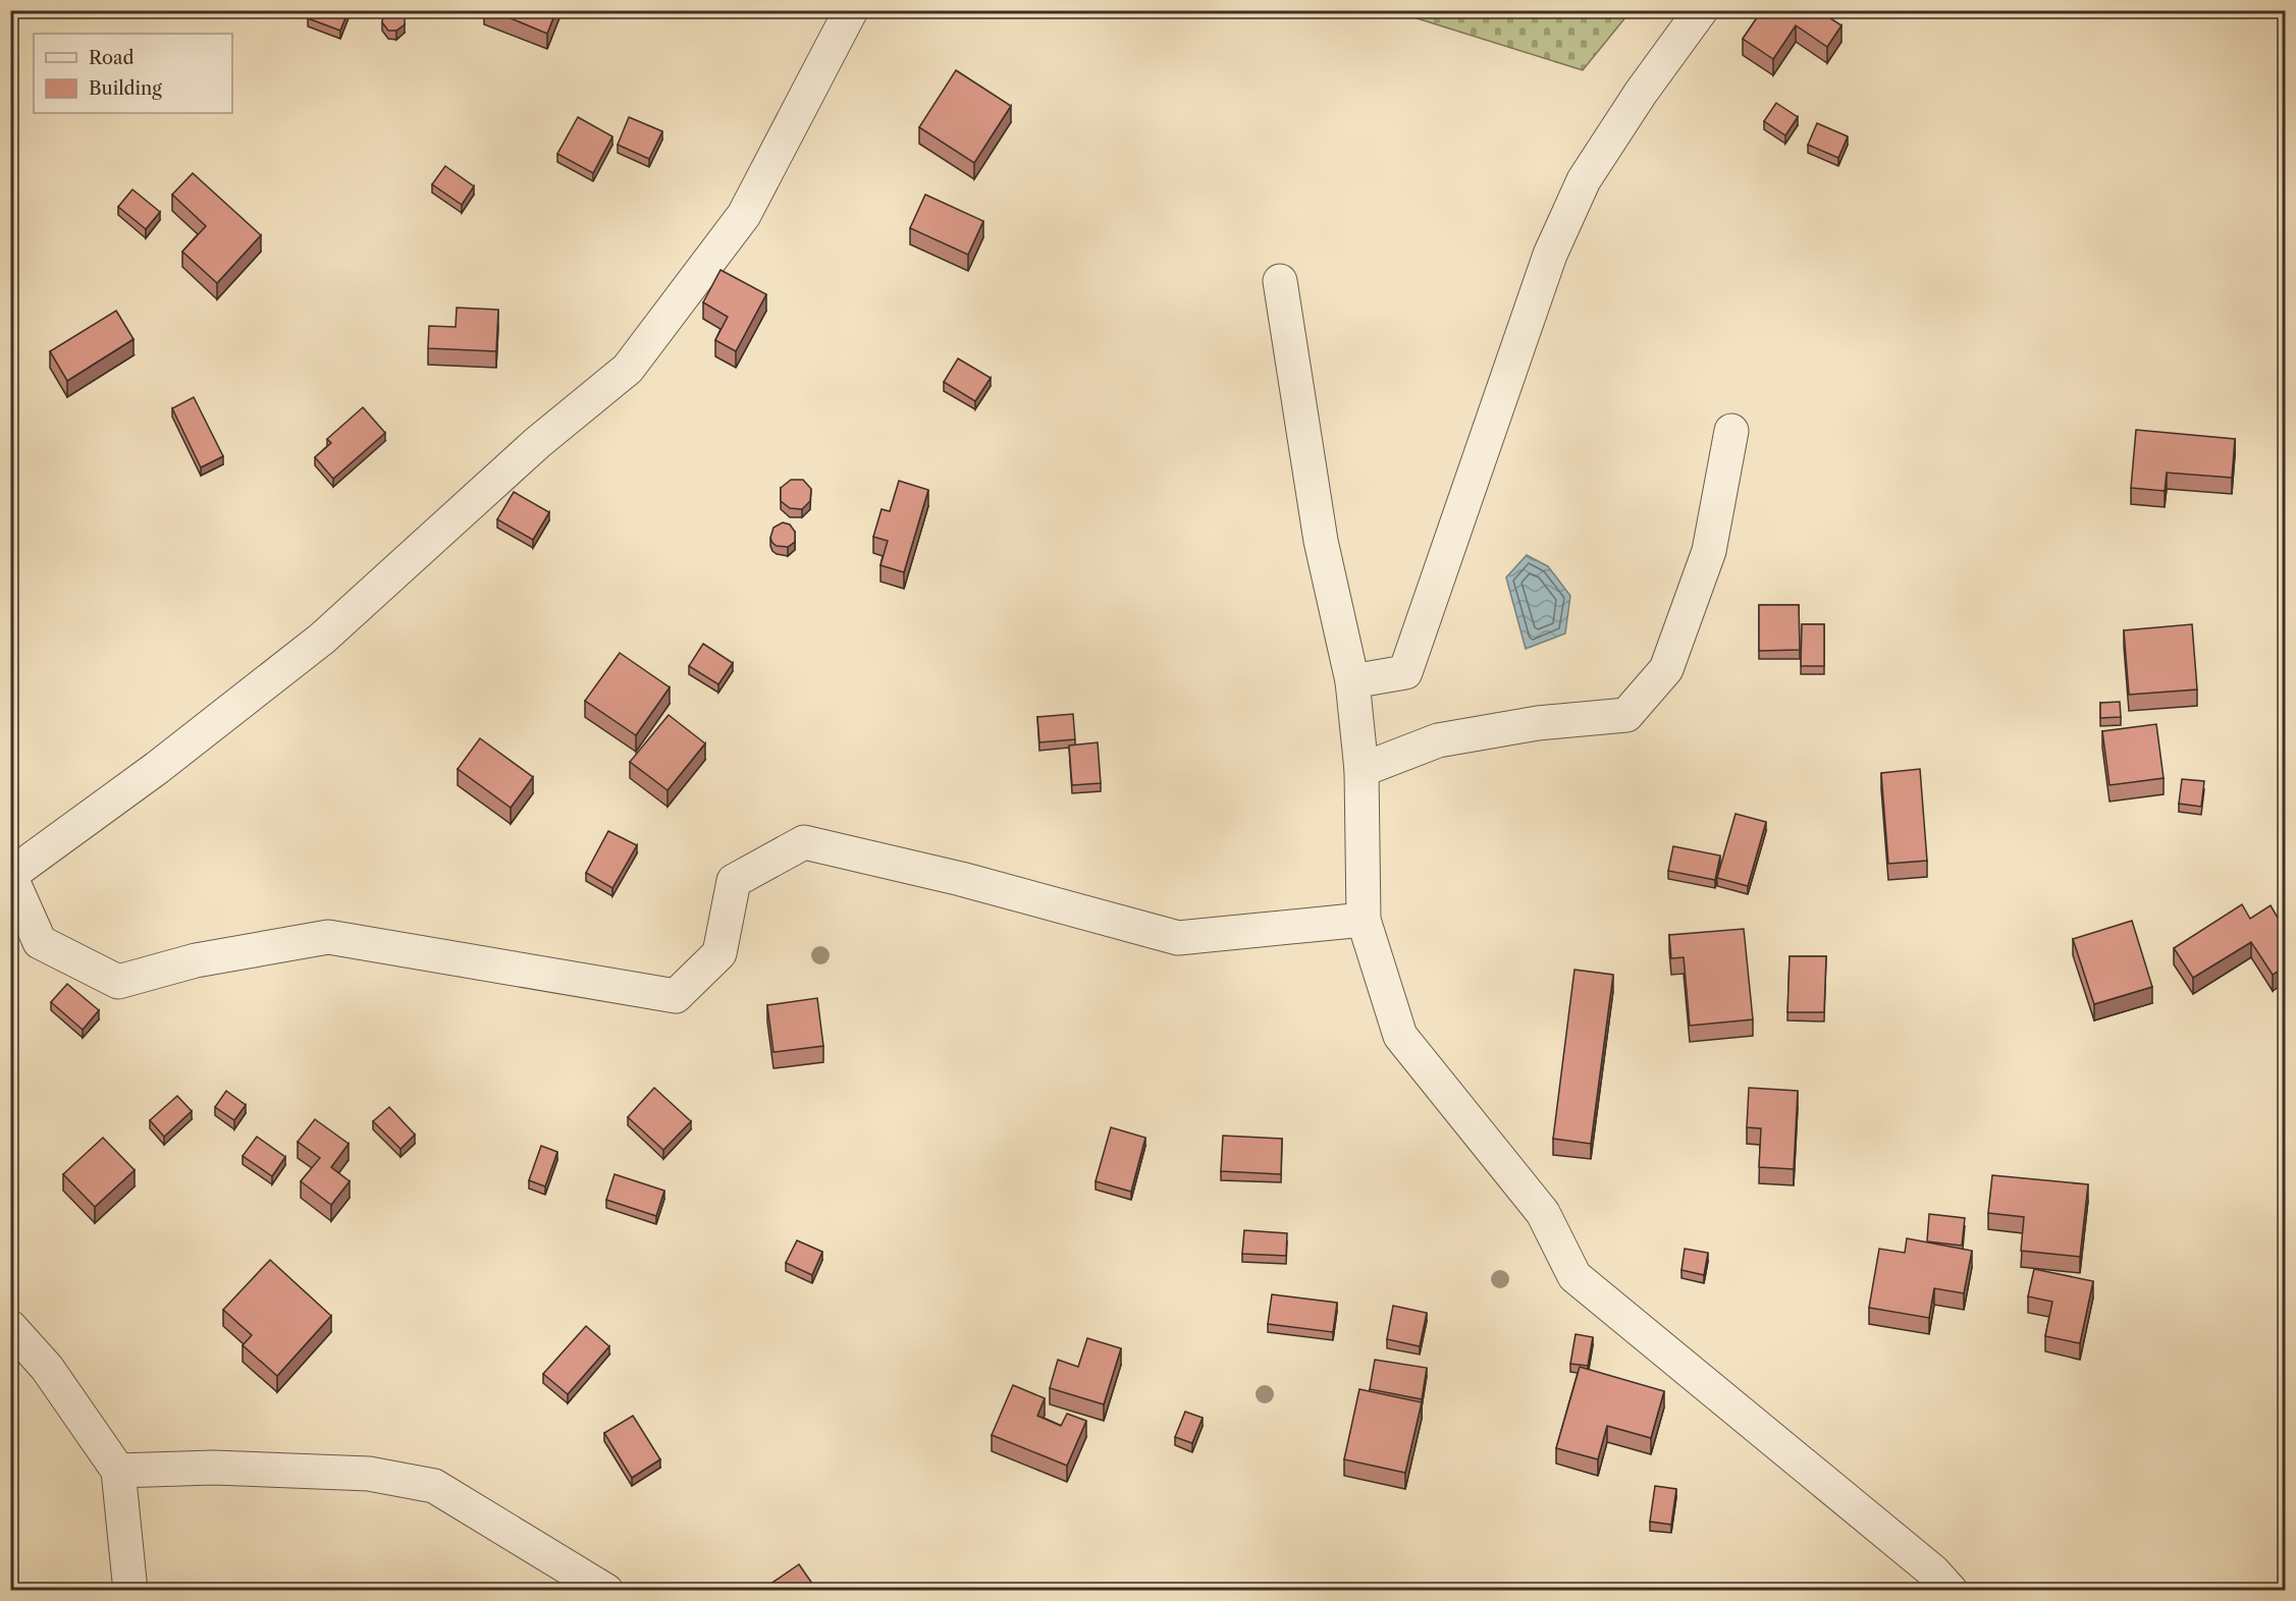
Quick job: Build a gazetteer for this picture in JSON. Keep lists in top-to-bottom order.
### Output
{
  "legend": ["Road", "Building"]
}
